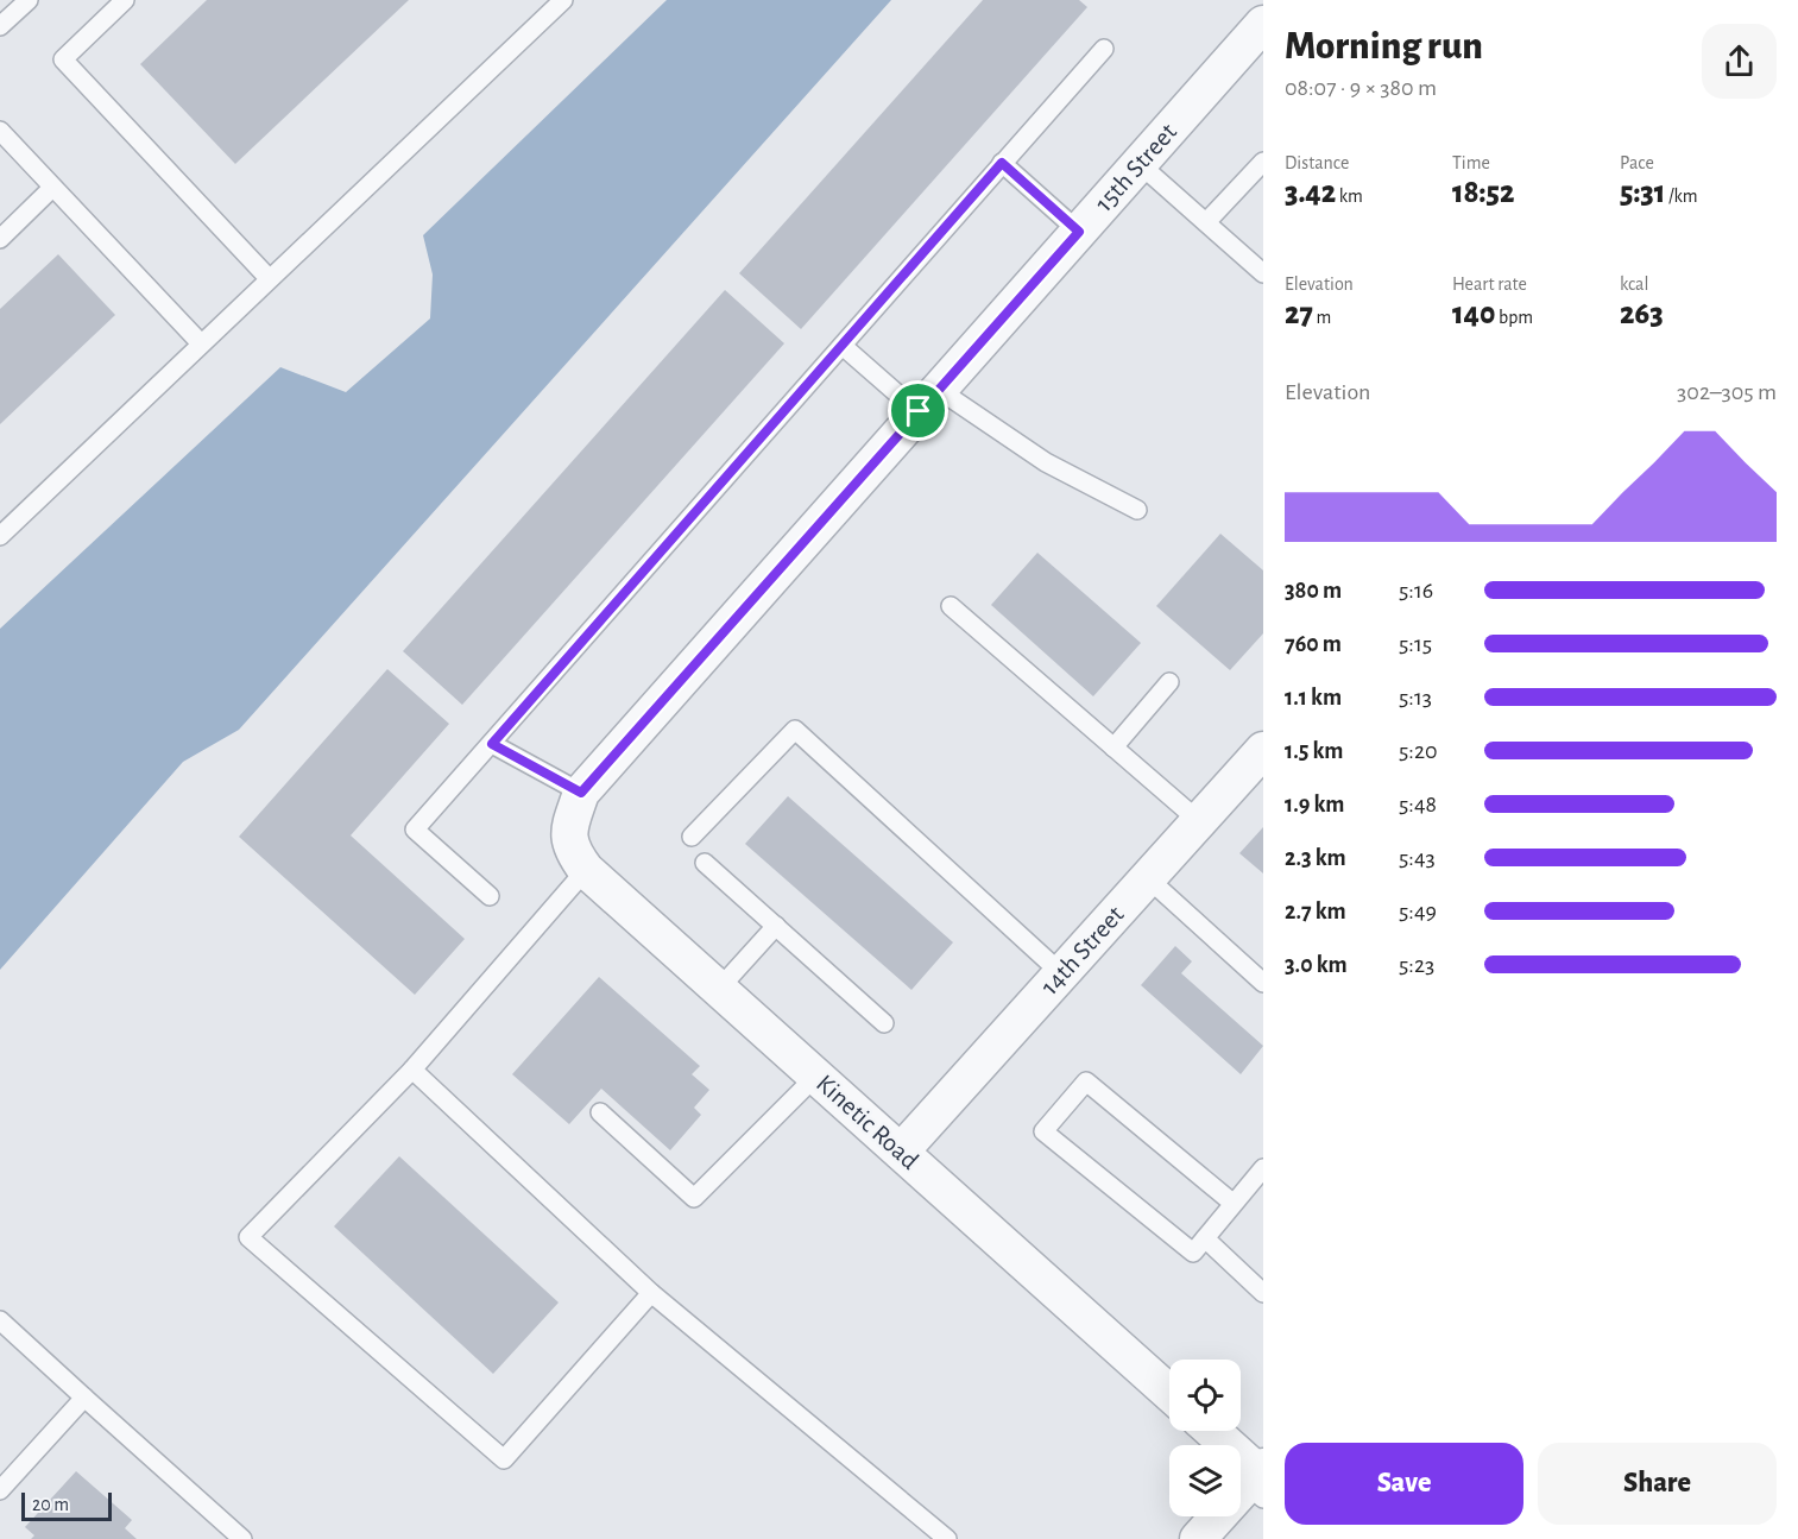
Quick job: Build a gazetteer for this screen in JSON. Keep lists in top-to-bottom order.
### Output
{
  "streets": {
    "street": ["15th Street", "14th Street", "Kinetic Road"]
  },
  "crossings": [
    ["15th Street", "Kinetic Road"],
    ["14th Street", "Kinetic Road"]
  ],
  "scale_bar": "20 m",
  "page": {
    "heading": ["Morning run", "08:07 · 9 × 380 m"],
    "stats": [
      ["Distance", "3.42 km"],
      ["Time", "18:52"],
      ["Pace", "5:31 /km"],
      ["Elevation", "27 m"],
      ["Heart rate", "140 bpm"],
      ["kcal", "263"]
    ],
    "chart": ["Elevation", "302–305 m"],
    "list": [
      {
        "name": "380 m",
        "note": "5:16"
      },
      {
        "name": "760 m",
        "note": "5:15"
      },
      {
        "name": "1.1 km",
        "note": "5:13"
      },
      {
        "name": "1.5 km",
        "note": "5:20"
      },
      {
        "name": "1.9 km",
        "note": "5:48"
      },
      {
        "name": "2.3 km",
        "note": "5:43"
      },
      {
        "name": "2.7 km",
        "note": "5:49"
      },
      {
        "name": "3.0 km",
        "note": "5:23"
      }
    ],
    "buttons": ["Save", "Share"],
    "scale": "20 m"
  }
}
